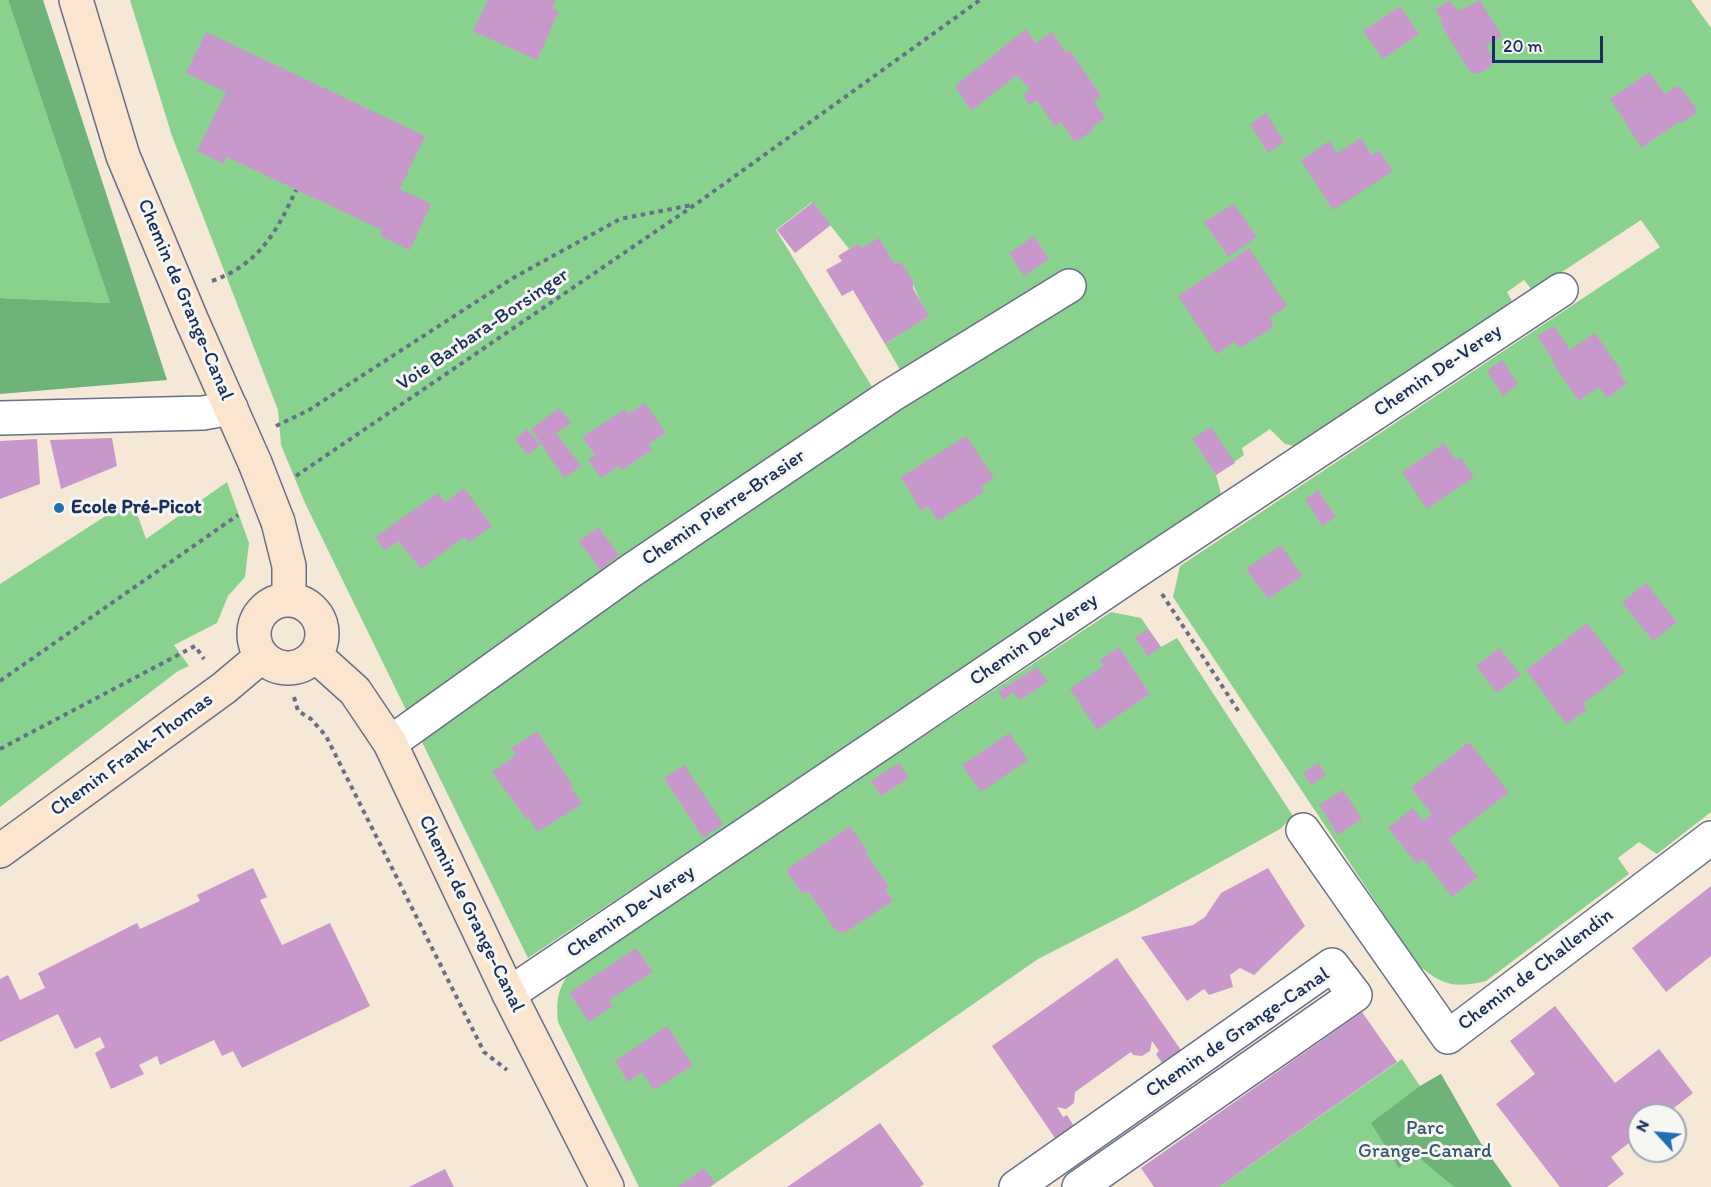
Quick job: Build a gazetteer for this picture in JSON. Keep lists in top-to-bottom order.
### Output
{
  "streets": {
    "street": [
      "Chemin de Grange-Canal",
      "Chemin De-Verey",
      "Chemin Pierre-Brasier",
      "Chemin Frank-Thomas",
      "Chemin de Challendin"
    ],
    "path": ["Voie Barbara-Borsinger"]
  },
  "crossings": [
    ["Chemin de Grange-Canal", "Chemin De-Verey"],
    ["Chemin de Grange-Canal", "Chemin Pierre-Brasier"],
    ["Chemin de Grange-Canal", "Chemin Frank-Thomas"]
  ],
  "parks": ["Parc Grange-Canard"],
  "places": ["Ecole Pré-Picot"],
  "scale_bar": "20 m",
  "north": "top left"
}
